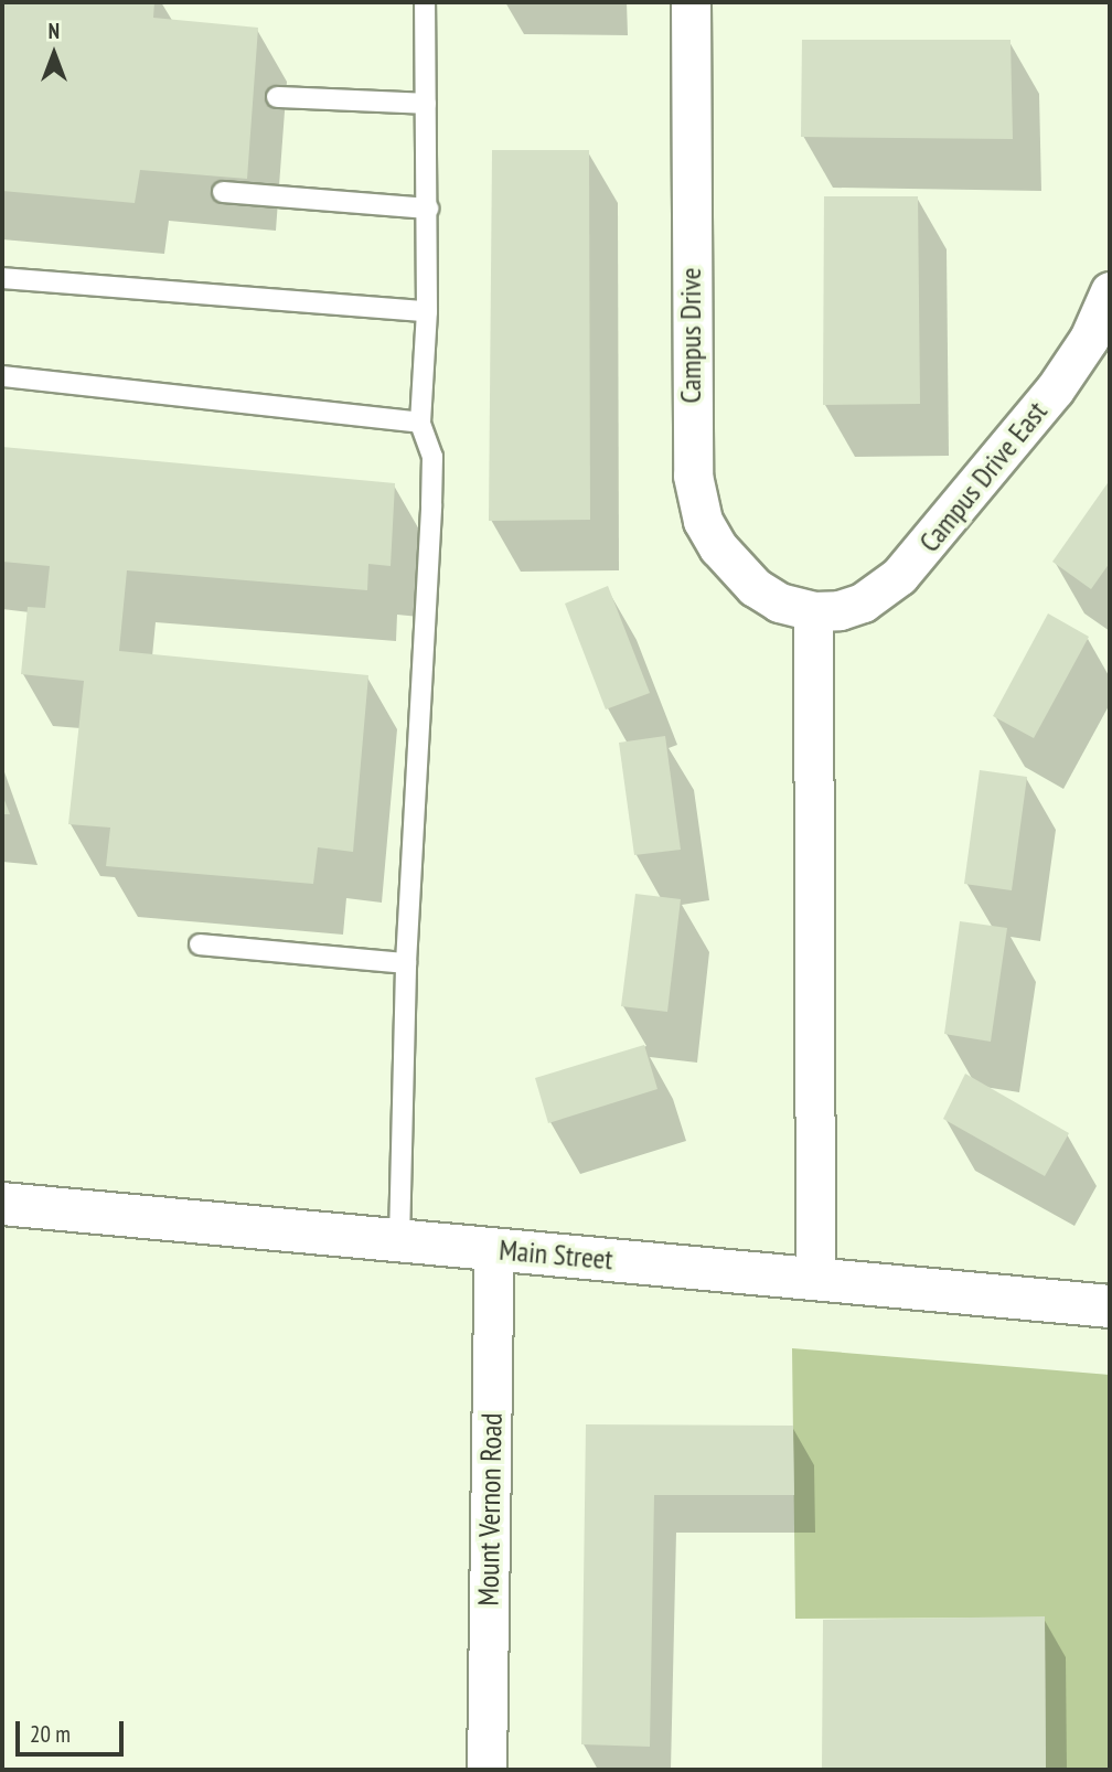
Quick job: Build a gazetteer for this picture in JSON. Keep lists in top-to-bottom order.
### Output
{
  "streets": {
    "main road": ["Main Street"],
    "street": ["Campus Drive", "Campus Drive East", "Mount Vernon Road"]
  },
  "crossings": [
    ["Campus Drive", "Campus Drive East"],
    ["Main Street", "Mount Vernon Road"]
  ],
  "scale_bar": "20 m",
  "north": "top"
}
